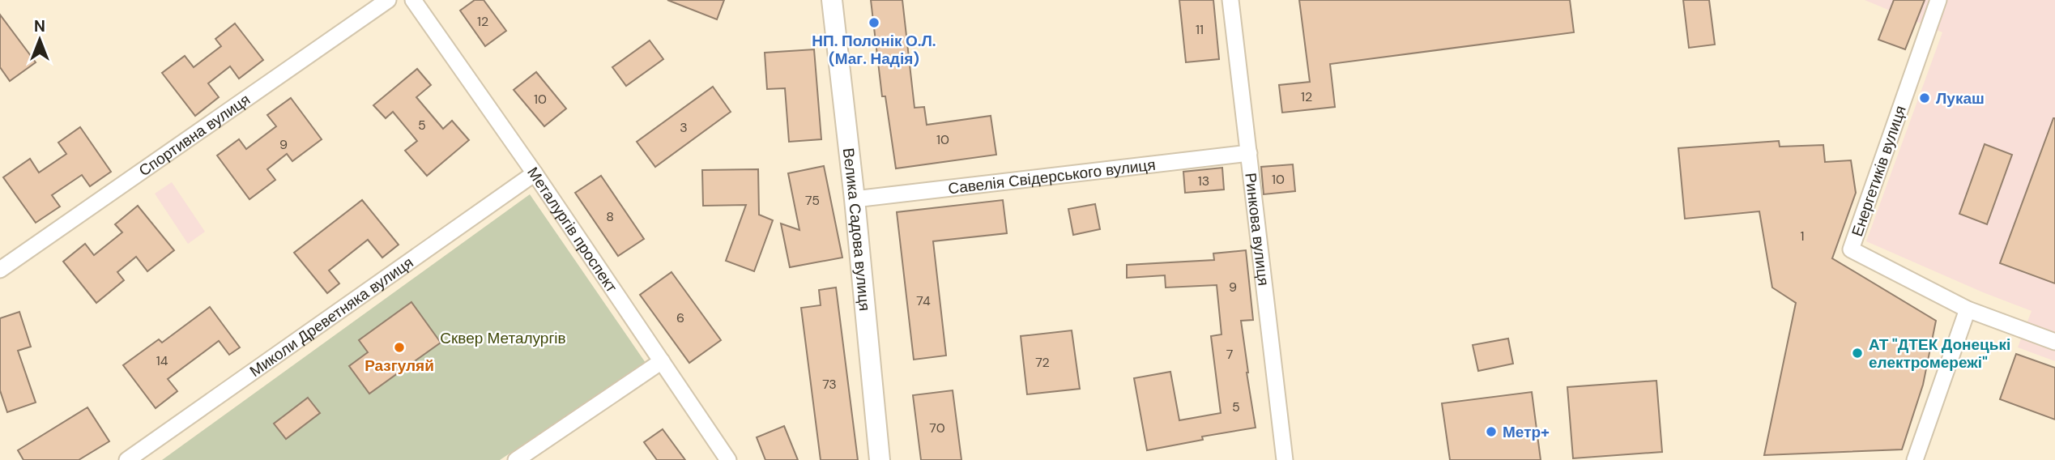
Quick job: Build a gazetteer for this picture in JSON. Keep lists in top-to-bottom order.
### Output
{
  "streets": {
    "street": [
      "Спортивна вулиця",
      "Енергетиків вулиця",
      "Савелія Свідерського вулиця",
      "Металургів проспект",
      "Велика Садова вулиця",
      "Ринкова вулиця",
      "Миколи Древетняка вулиця"
    ]
  },
  "crossings": [
    ["Савелія Свідерського вулиця", "Велика Садова вулиця"],
    ["Савелія Свідерського вулиця", "Ринкова вулиця"],
    ["Металургів проспект", "Миколи Древетняка вулиця"]
  ],
  "parks": ["Сквер Металургів"],
  "places": [
    "НП. Полонік О.Л. (Маг. Надія)",
    "Лукаш",
    "Разгуляй",
    "АТ \"ДТЕК Донецькі електромережі\"",
    "Метр+"
  ],
  "house_numbers": [
    "12",
    "11",
    "12",
    "10",
    "5",
    "3",
    "10",
    "9",
    "10",
    "13",
    "75",
    "8",
    "1",
    "9",
    "74",
    "6",
    "7",
    "14",
    "72",
    "73",
    "5",
    "70"
  ],
  "north": "top"
}
